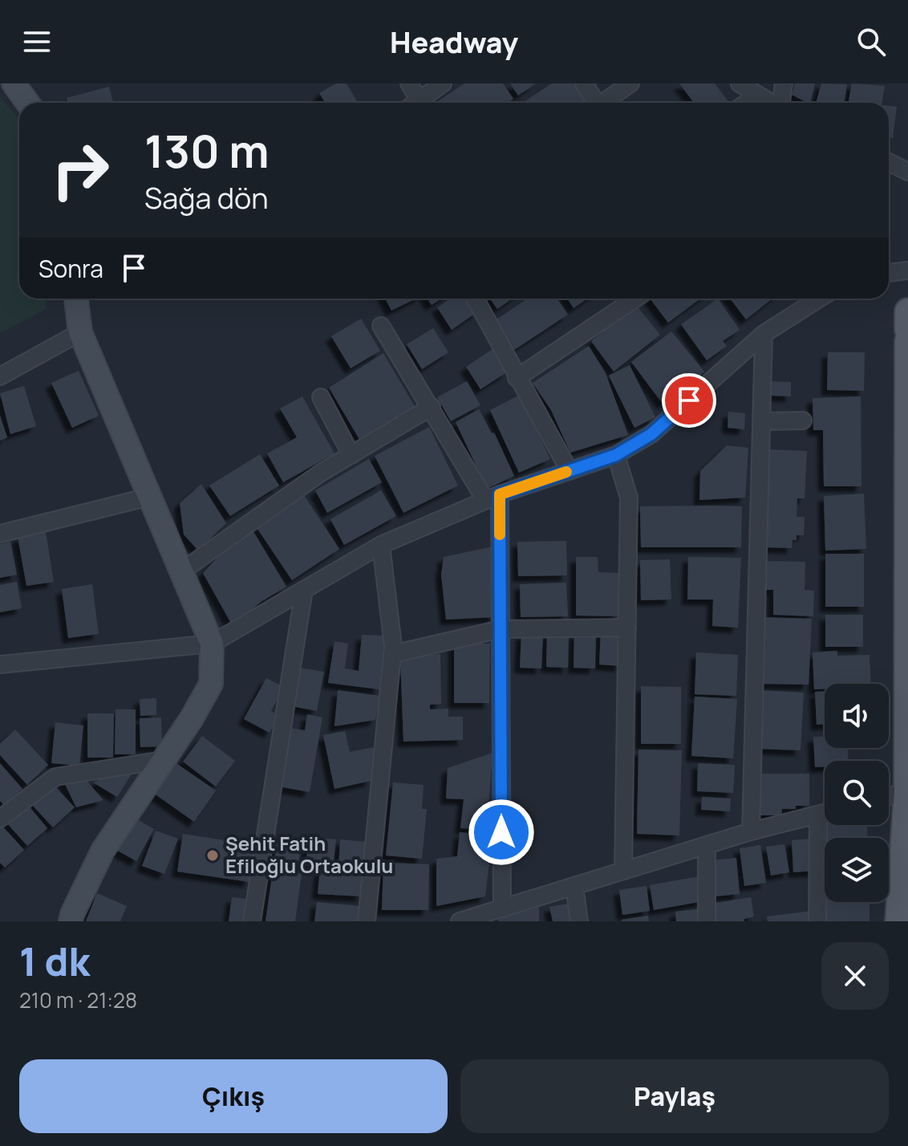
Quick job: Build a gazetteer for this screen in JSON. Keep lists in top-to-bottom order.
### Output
{
  "places": ["Şehit Fatih Efiloğlu Ortaokulu"],
  "page": {
    "header": "Headway",
    "turn": ["130 m", "Sağa dön"],
    "then": "Sonra",
    "heading": ["1 dk", "210 m · 21:28"],
    "buttons": ["Çıkış", "Paylaş"]
  }
}
